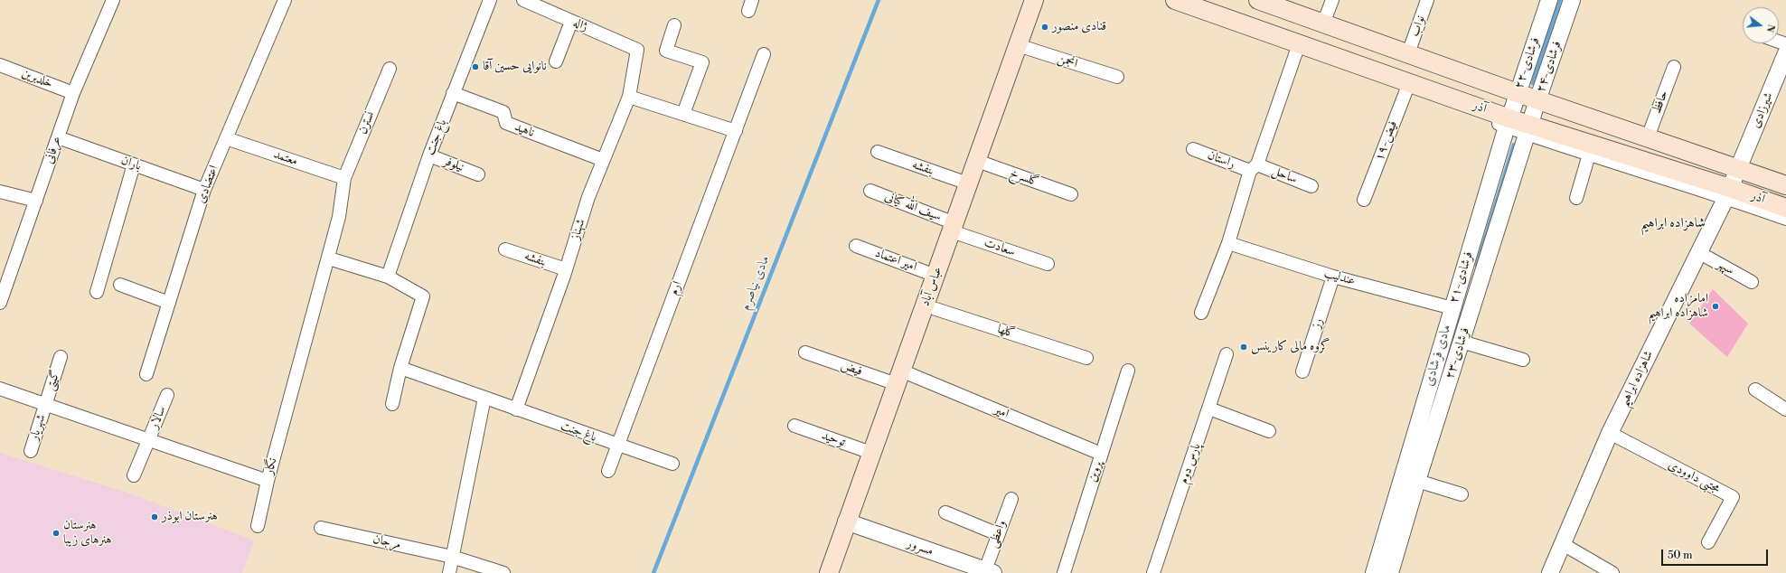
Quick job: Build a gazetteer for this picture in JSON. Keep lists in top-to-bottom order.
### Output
{
  "streets": {
    "main road": ["آذر", "عباس آباد"],
    "street": [
      "ژاله",
      "نواب",
      "انجمن",
      "۲۲-فرشادی",
      "۲۴-فرشادی",
      "خلدبرین",
      "حافظ",
      "شیرزادی",
      "نسترن",
      "ناهید",
      "باغ جنت",
      "۱۹-فیض",
      "عرفانی",
      "معتمد",
      "راستان",
      "باران",
      "نیلوفر",
      "بنفشه",
      "ساحل",
      "گلسرخ",
      "اعتضادی",
      "سیف الله کیانی",
      "شهناز",
      "سعادت",
      "امیر اعتماد",
      "سپهر",
      "عندلیب",
      "۲۱-فرشادی",
      "ارم",
      "رز",
      "گلها",
      "۲۳-فرشادی",
      "فیض",
      "شاهزاده ابراهیم",
      "گیتی",
      "امیر",
      "سالار",
      "شهریار",
      "توحید",
      "پارس دوم",
      "نگار",
      "پروین",
      "مجتبی داوودی",
      "واعظی",
      "مرجان",
      "مسرور"
    ]
  },
  "crossings": [
    ["ژاله", "شهناز"],
    ["نواب", "آذر"],
    ["انجمن", "عباس آباد"],
    ["۲۲-فرشادی", "آذر"],
    ["۲۲-فرشادی", "۲۱-فرشادی"],
    ["۲۴-فرشادی", "آذر"],
    ["۲۴-فرشادی", "۲۳-فرشادی"],
    ["خلدبرین", "عرفانی"],
    ["حافظ", "آذر"],
    ["آذر", "شیرزادی"],
    ["آذر", "۱۹-فیض"],
    ["آذر", "۲۱-فرشادی"],
    ["آذر", "۲۳-فرشادی"],
    ["آذر", "شاهزاده ابراهیم"],
    ["شیرزادی", "شاهزاده ابراهیم"],
    ["نسترن", "معتمد"],
    ["نسترن", "نگار"],
    ["ناهید", "باغ جنت"],
    ["ناهید", "شهناز"],
    ["باغ جنت", "نیلوفر"],
    ["باغ جنت", "شهناز"],
    ["باغ جنت", "ارم"],
    ["عرفانی", "باران"],
    ["معتمد", "اعتضادی"],
    ["معتمد", "نگار"],
    ["راستان", "ساحل"],
    ["باران", "اعتضادی"],
    ["بنفشه", "شهناز"],
    ["بنفشه", "عباس آباد"],
    ["گلسرخ", "عباس آباد"],
    ["سیف الله کیانی", "سعادت"],
    ["سیف الله کیانی", "عباس آباد"],
    ["سعادت", "عباس آباد"],
    ["امیر اعتماد", "عباس آباد"],
    ["سپهر", "شاهزاده ابراهیم"],
    ["عندلیب", "۲۱-فرشادی"],
    ["عندلیب", "رز"],
    ["عباس آباد", "گلها"],
    ["عباس آباد", "فیض"],
    ["عباس آباد", "امیر"],
    ["عباس آباد", "توحید"],
    ["عباس آباد", "مسرور"],
    ["فیض", "امیر"],
    ["شاهزاده ابراهیم", "مجتبی داوودی"],
    ["گیتی", "شهریار"],
    ["گیتی", "نگار"],
    ["امیر", "پروین"],
    ["سالار", "نگار"],
    ["شهریار", "نگار"],
    ["واعظی", "مسرور"]
  ],
  "districts": ["شاهزاده ابراهیم"],
  "water": ["مادی نیاصرم", "مادی فرشادی"],
  "places": [
    "قنادی منصور",
    "نانوایی حسین آقا",
    "امامزاده شاهزاده ابراهیم",
    "گروه مالی کارینس",
    "هنرستان ابوذر",
    "هنرستان هنرهای زیبا"
  ],
  "scale_bar": "50 m",
  "north": "right"
}
